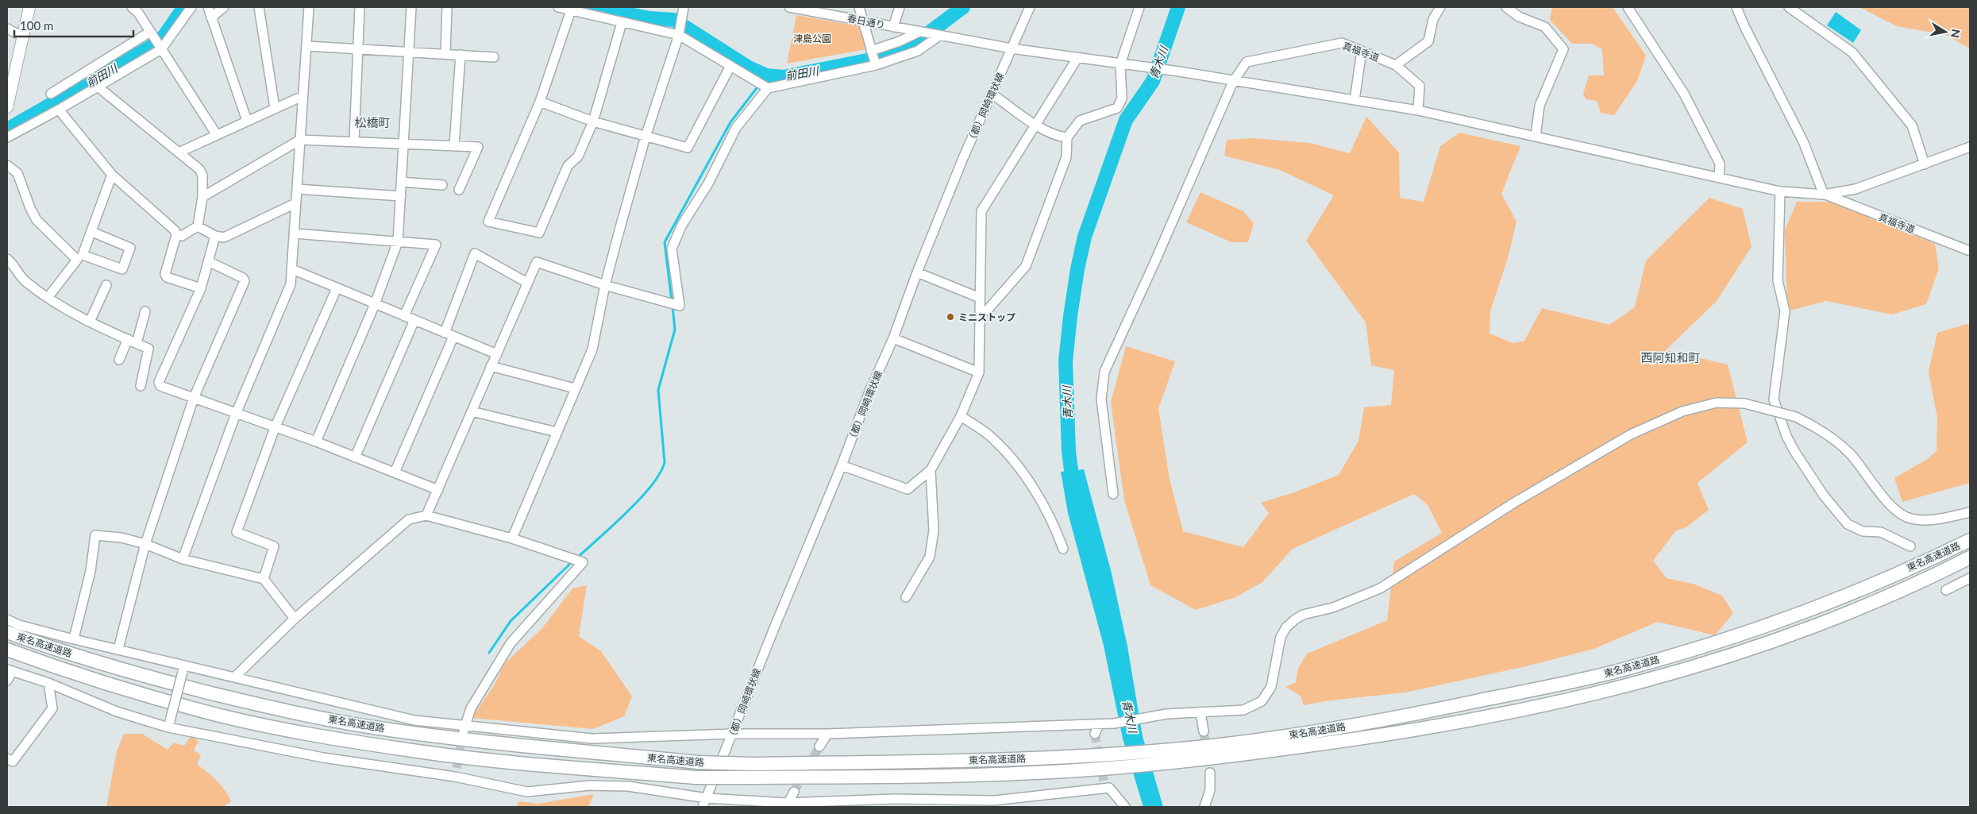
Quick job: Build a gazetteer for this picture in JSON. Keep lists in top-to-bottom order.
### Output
{
  "streets": {
    "highway": ["東名高速道路"],
    "street": ["春日通り", "真福寺道", "（都）岡崎環状線"]
  },
  "districts": ["松橋町", "西阿知和町"],
  "water": ["青木川", "前田川"],
  "parks": ["津島公園"],
  "places": ["ミニストップ"],
  "scale_bar": "100 m",
  "north": "right"
}
